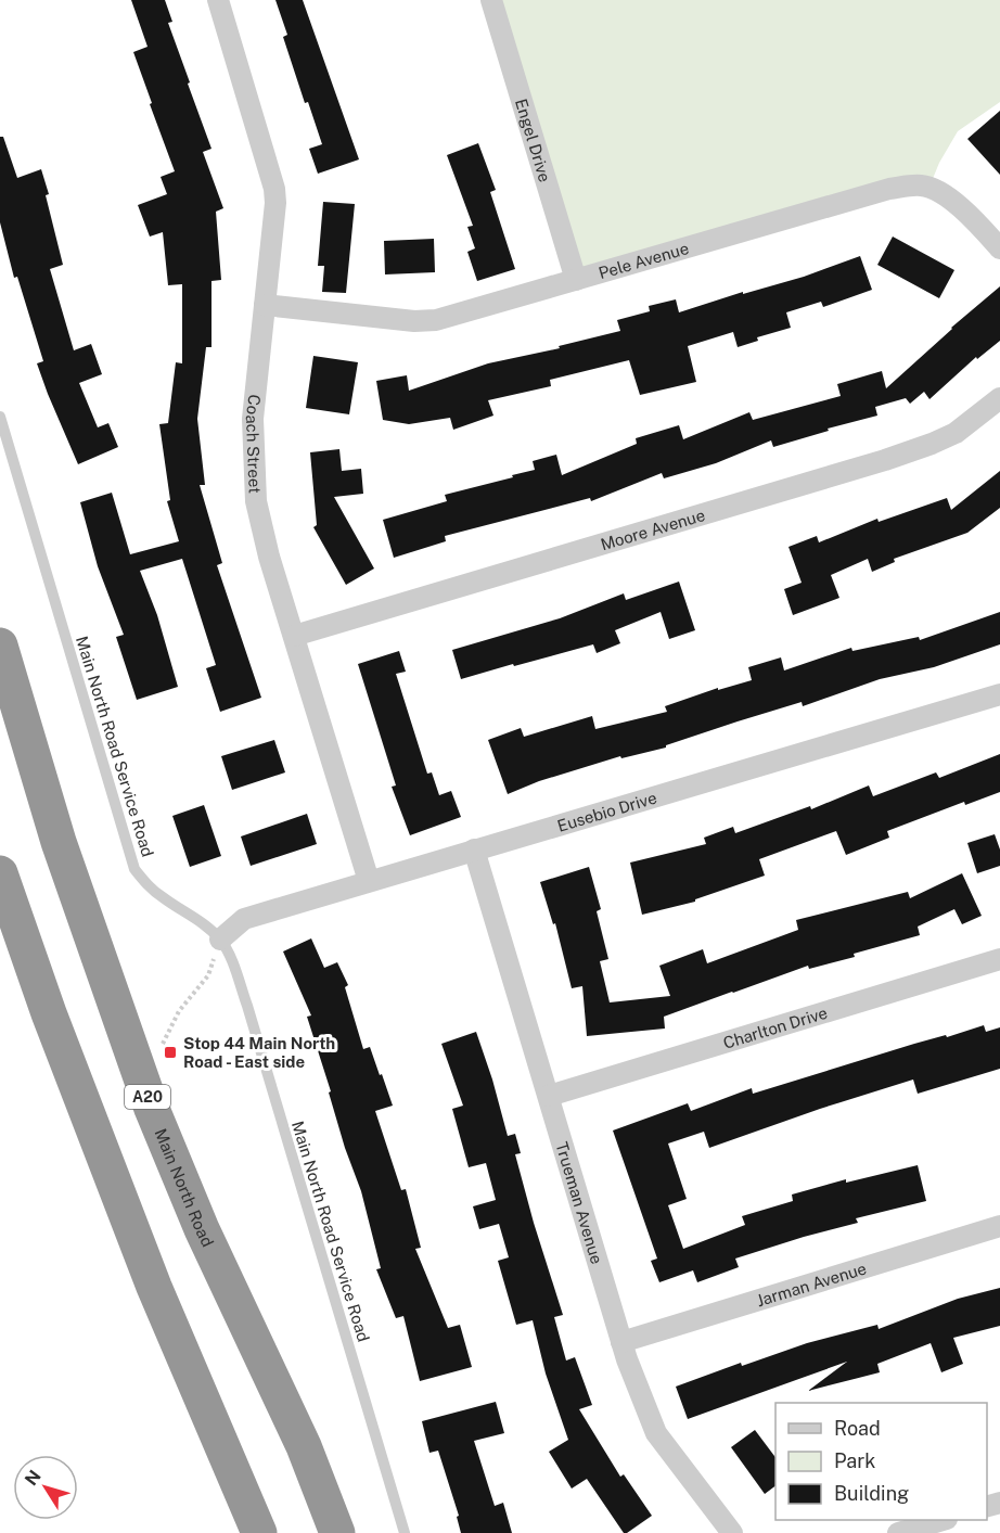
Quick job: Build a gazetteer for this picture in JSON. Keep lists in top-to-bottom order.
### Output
{
  "streets": {
    "highway": ["A20", "Main North Road"],
    "street": [
      "Engel Drive",
      "Pele Avenue",
      "Coach Street",
      "Moore Avenue",
      "Eusebio Drive",
      "Charlton Drive",
      "Trueman Avenue",
      "Jarman Avenue"
    ],
    "lane": ["Main North Road Service Road"]
  },
  "crossings": [
    ["Engel Drive", "Pele Avenue"],
    ["Pele Avenue", "Coach Street"],
    ["Coach Street", "Moore Avenue"],
    ["Coach Street", "Eusebio Drive"],
    ["Main North Road Service Road", "Eusebio Drive"],
    ["Eusebio Drive", "Trueman Avenue"],
    ["Charlton Drive", "Trueman Avenue"],
    ["Trueman Avenue", "Jarman Avenue"]
  ],
  "places": {
    "transit": ["Stop 44 Main North Road - East side"]
  },
  "legend": ["Road", "Park", "Building"],
  "north": "top left"
}
